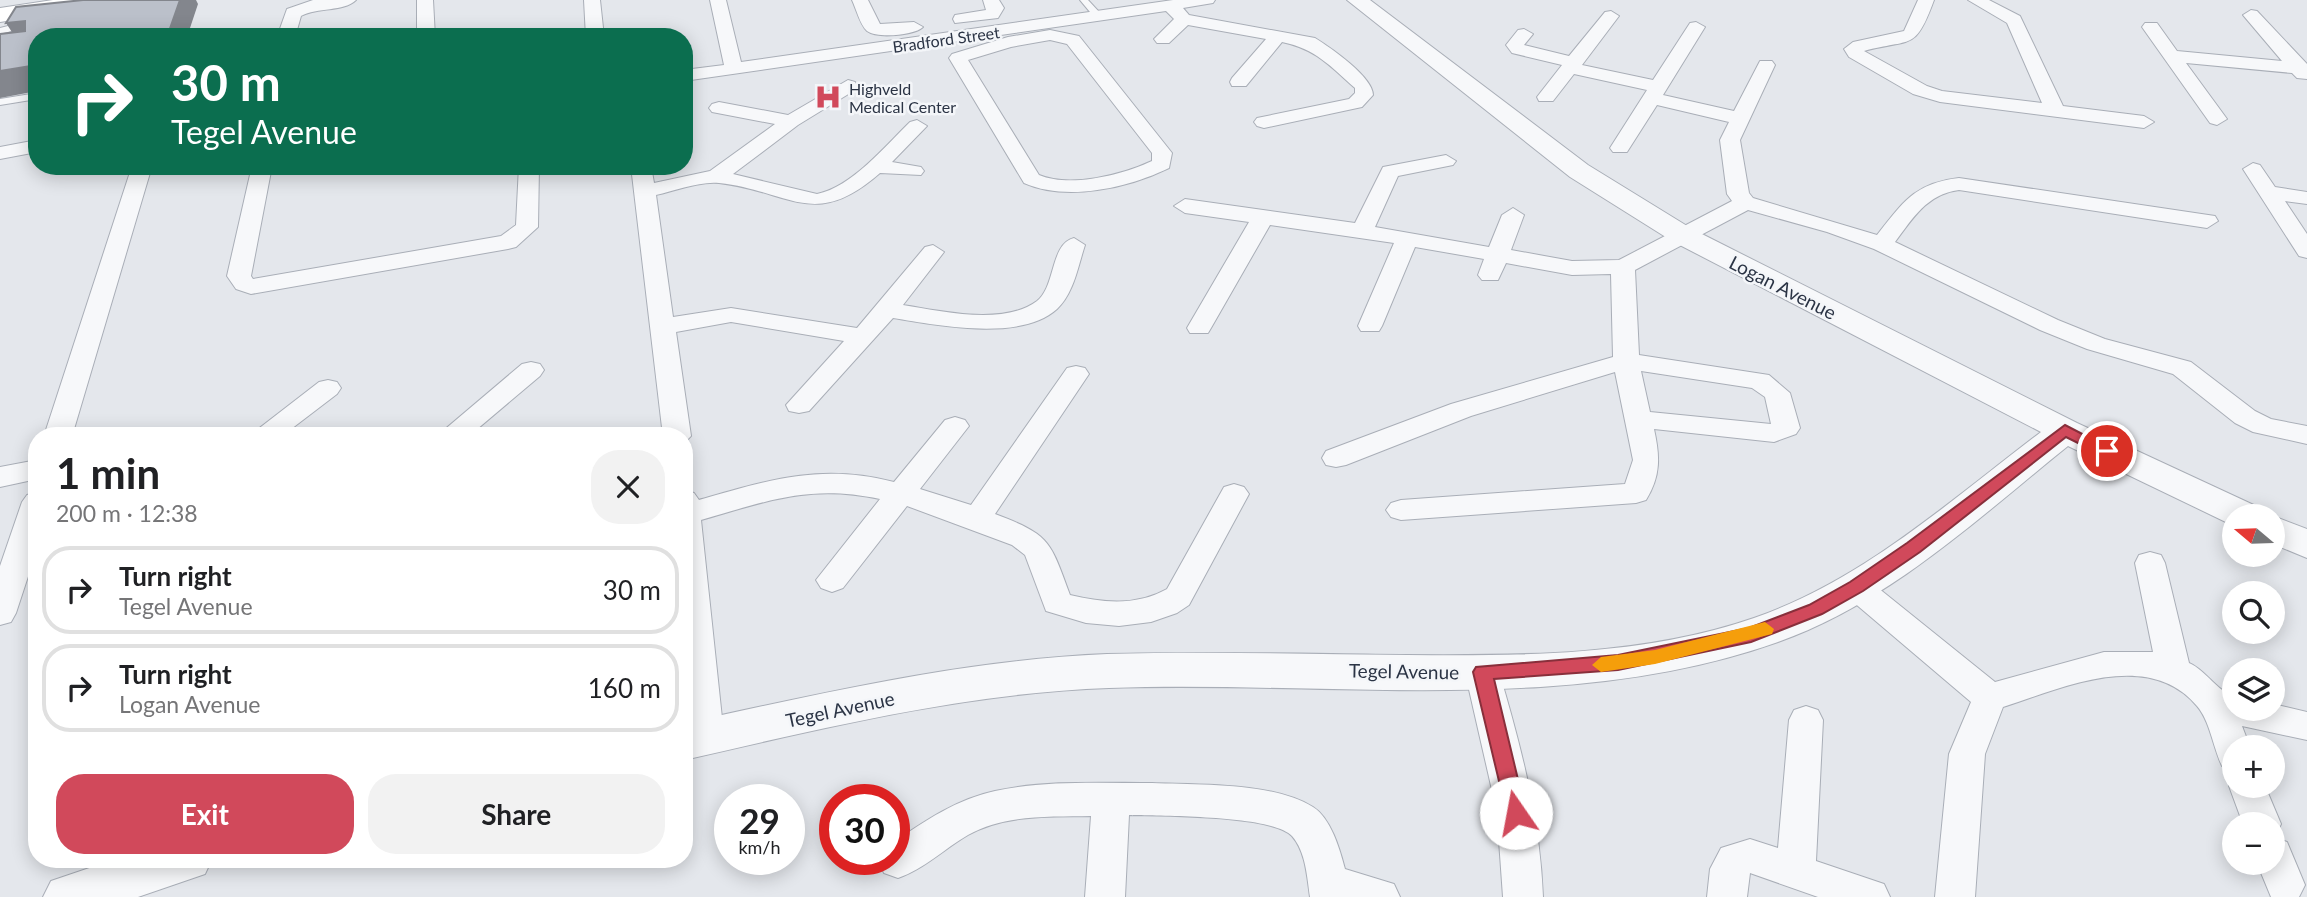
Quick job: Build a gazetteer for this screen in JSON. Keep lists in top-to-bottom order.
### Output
{
  "streets": {
    "street": ["Bradford Street", "Logan Avenue", "Tegel Avenue"]
  },
  "crossings": [
    ["Logan Avenue", "Tegel Avenue"]
  ],
  "places": {
    "hospital": ["Highveld Medical Center"]
  },
  "north": "left",
  "page": {
    "turn": ["30 m", "Tegel Avenue"],
    "heading": ["1 min", "200 m · 12:38"],
    "map_buttons": ["+", "−"],
    "list": [
      {
        "name": "Turn right",
        "note": "Tegel Avenue",
        "value": "30 m"
      },
      {
        "name": "Turn right",
        "note": "Logan Avenue",
        "value": "160 m"
      }
    ],
    "buttons": ["Exit", "Share"],
    "speed": "29 km/h",
    "limit": "30"
  }
}
